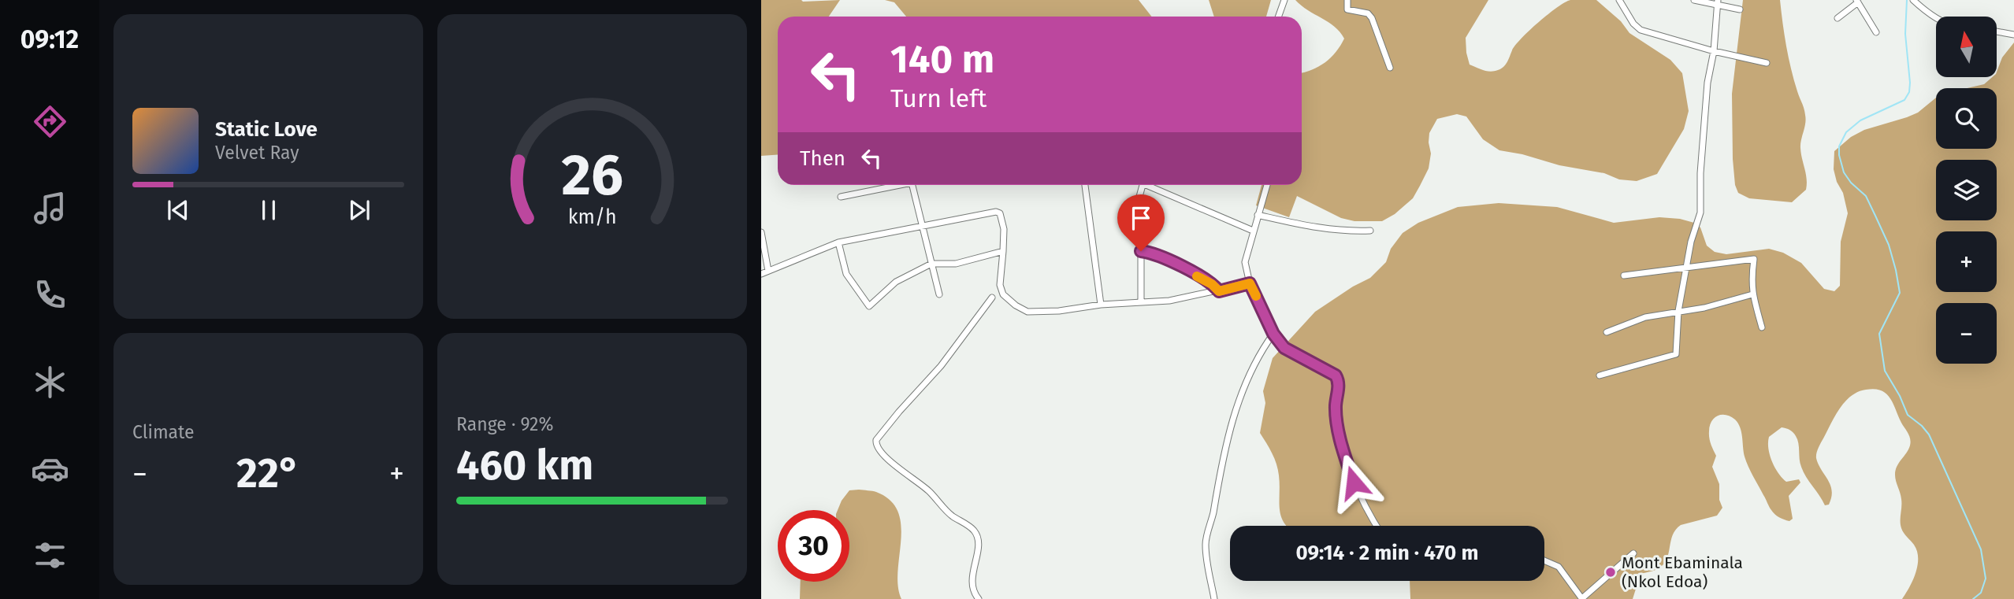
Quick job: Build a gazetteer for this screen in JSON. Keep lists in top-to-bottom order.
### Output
{
  "places": ["Mont Ebaminala (Nkol Edoa)"],
  "north": "top",
  "page": {
    "tabs": "09:12",
    "map_buttons": ["+", "−"],
    "turn": ["140 m", "Turn left"],
    "song": ["Static Love", "Velvet Ray"],
    "then": "Then",
    "tile": [
      "Climate",
      ["Range · 92%", "460 km"]
    ],
    "heat": ["−", "22°", "+"],
    "limit": "30",
    "trip": "09:14 · 2 min · 470 m",
    "gauge": ["26", "km/h"]
  }
}
